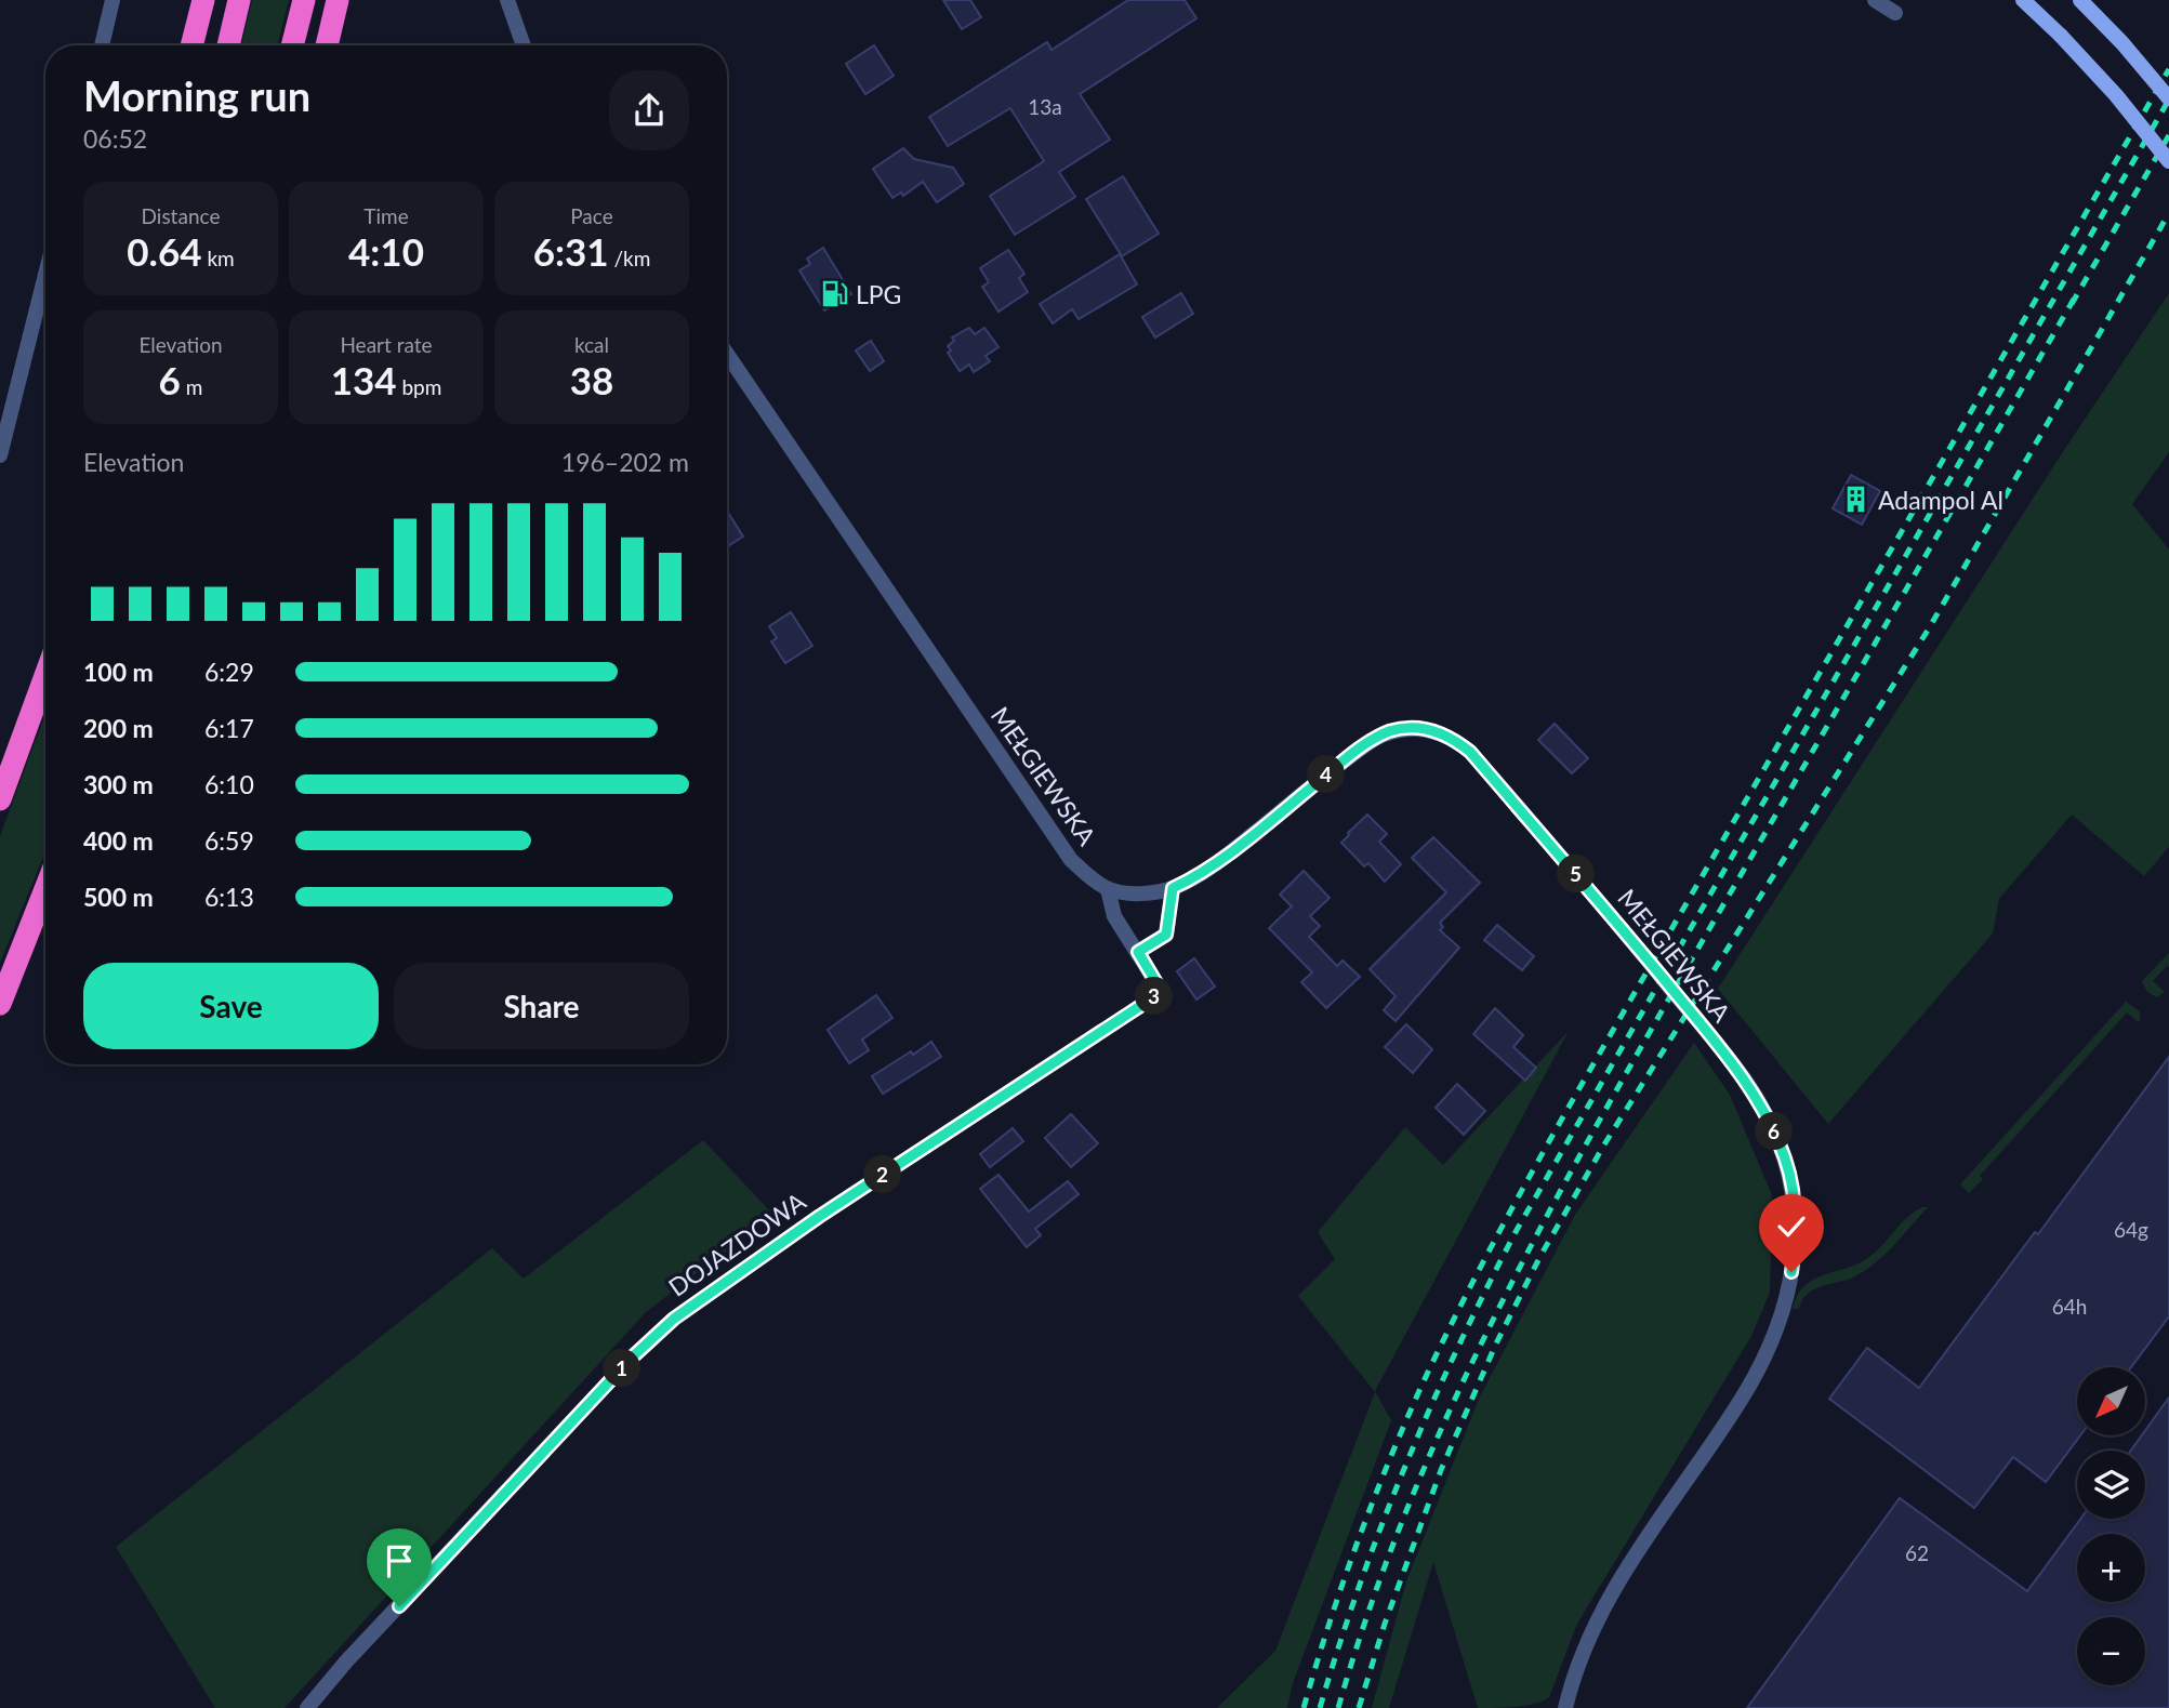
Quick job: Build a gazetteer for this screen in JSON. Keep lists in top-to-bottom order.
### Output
{
  "streets": {
    "street": ["MEŁGIEWSKA", "DOJAZDOWA"]
  },
  "places": {
    "fuel station": ["LPG"],
    "building": ["Adampol Al"]
  },
  "house_numbers": [
    "13a",
    "64g",
    "64h",
    "62"
  ],
  "north": "bottom left",
  "page": {
    "heading": ["Morning run", "06:52"],
    "stats": [
      ["Distance", "0.64 km"],
      ["Time", "4:10"],
      ["Pace", "6:31 /km"],
      ["Elevation", "6 m"],
      ["Heart rate", "134 bpm"],
      ["kcal", "38"]
    ],
    "chart": ["Elevation", "196–202 m"],
    "list": [
      {
        "name": "100 m",
        "note": "6:29"
      },
      {
        "name": "200 m",
        "note": "6:17"
      },
      {
        "name": "300 m",
        "note": "6:10"
      },
      {
        "name": "400 m",
        "note": "6:59"
      },
      {
        "name": "500 m",
        "note": "6:13"
      }
    ],
    "pins": [
      "4",
      "5",
      "3",
      "6",
      "2",
      "1"
    ],
    "buttons": ["Save", "Share"],
    "map_buttons": ["+", "−"]
  }
}
